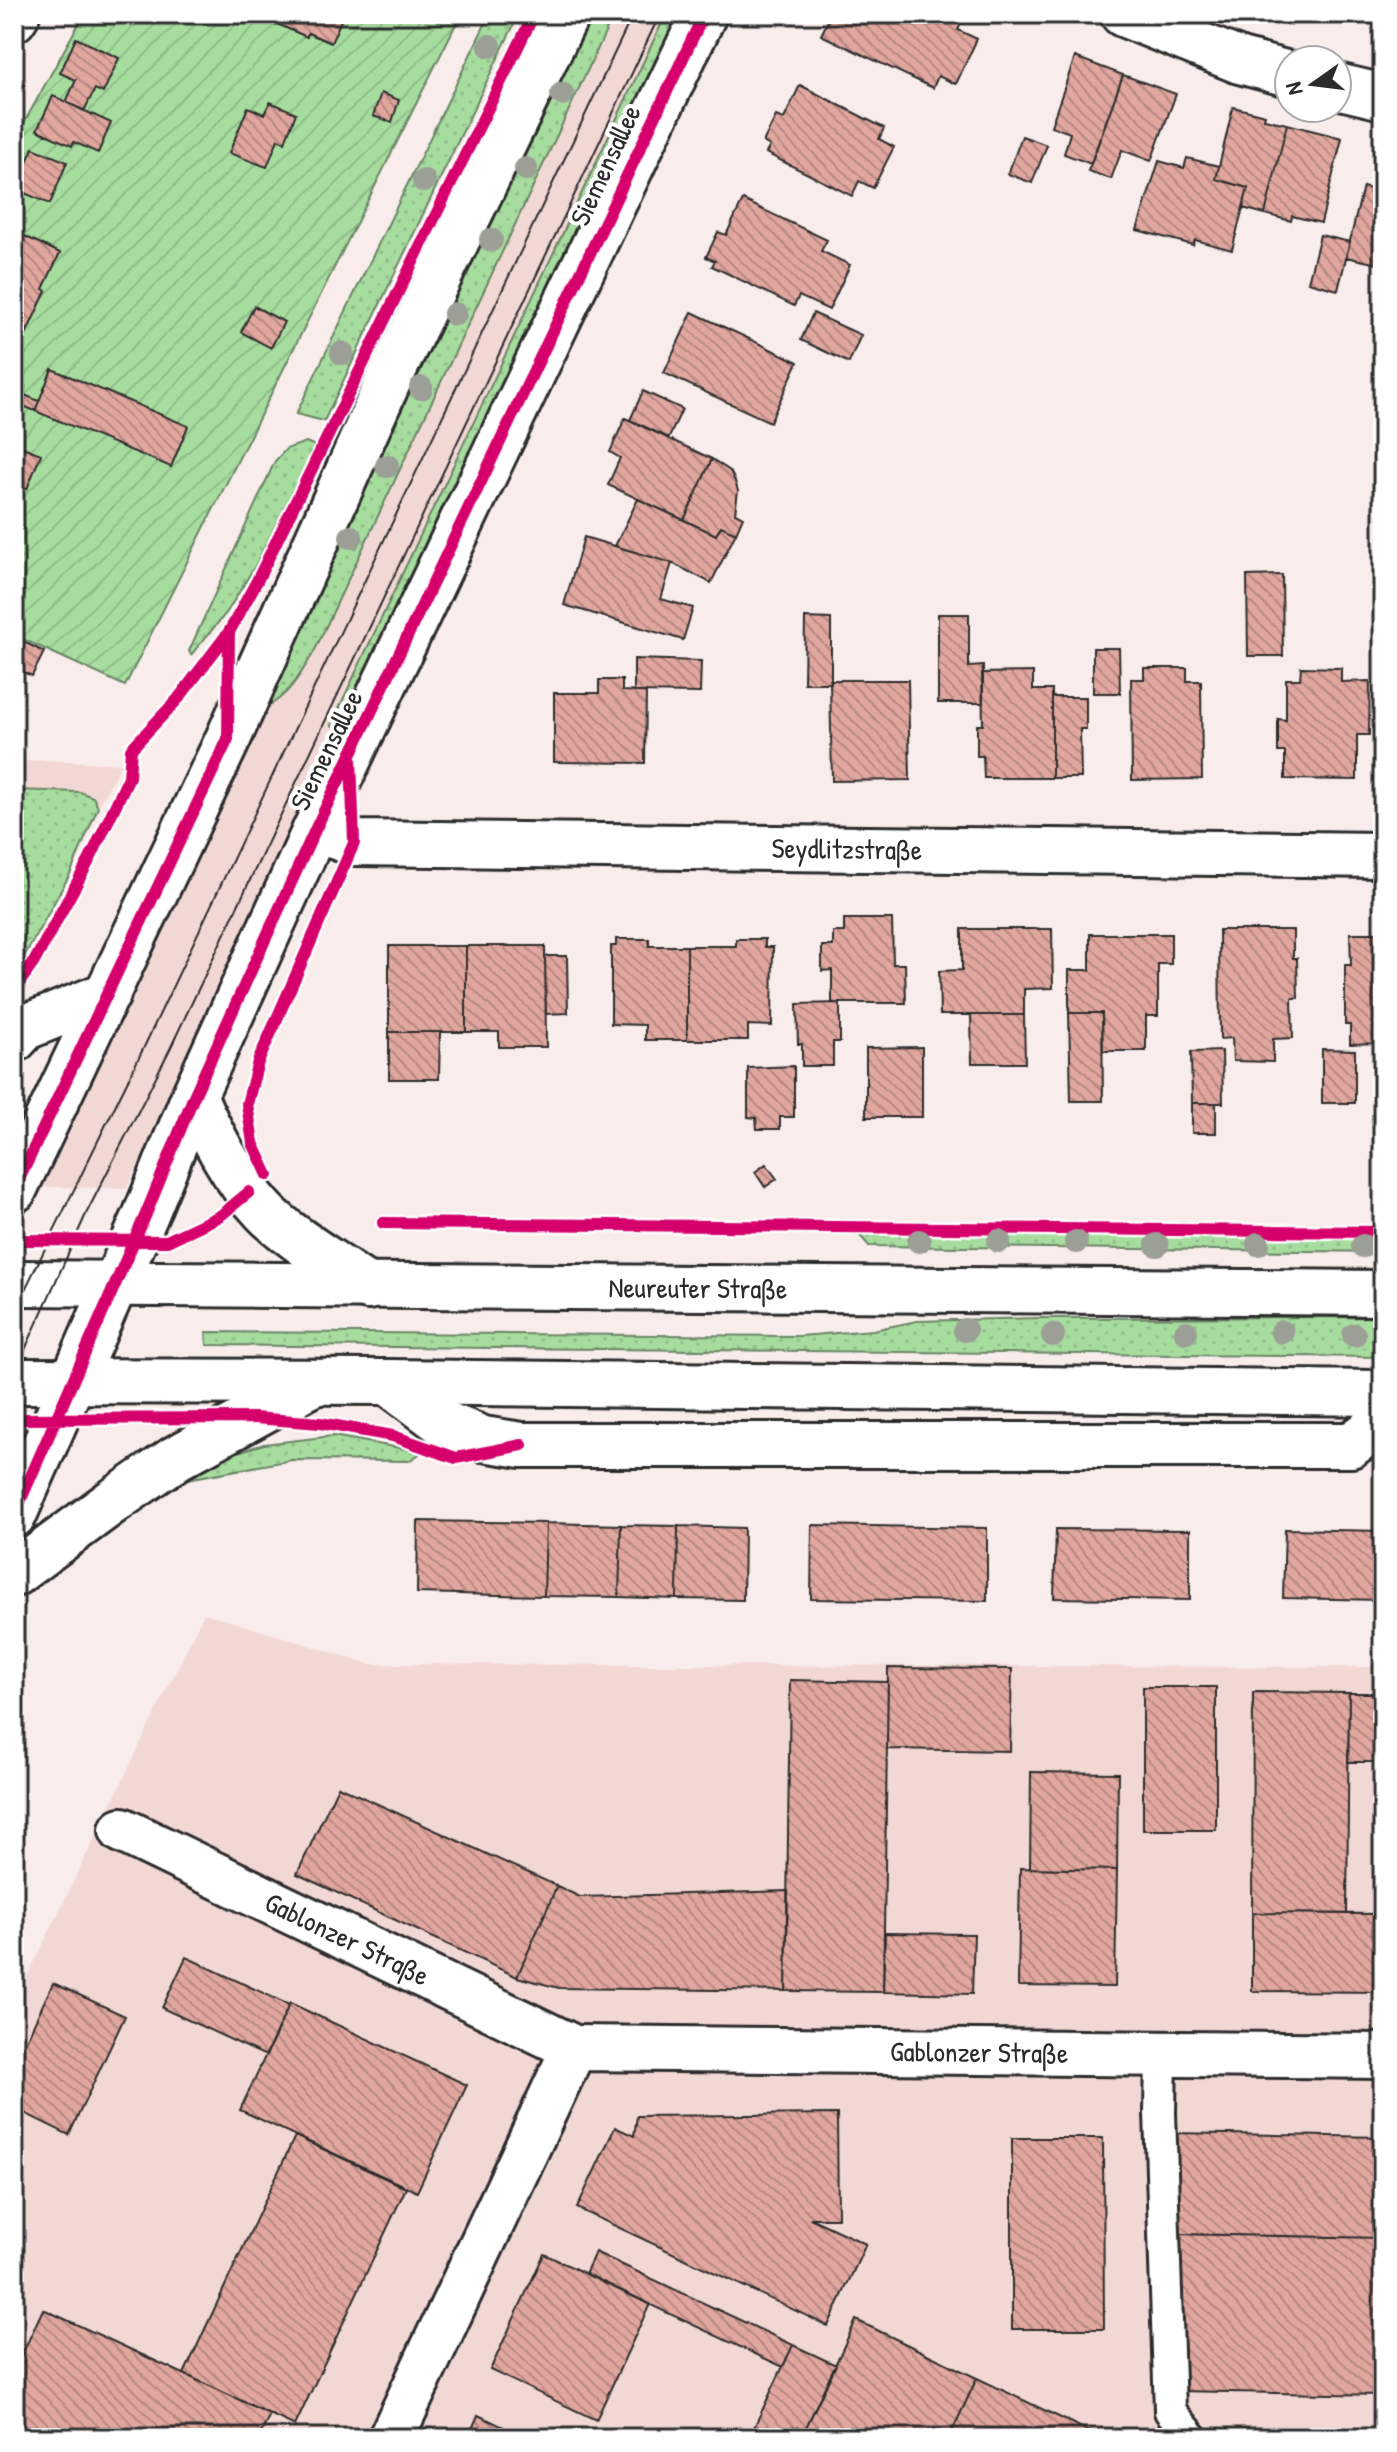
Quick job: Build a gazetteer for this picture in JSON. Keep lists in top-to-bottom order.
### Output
{
  "streets": {
    "main road": [
      "Siemensallee",
      "Seydlitzstraße",
      "Neureuter Straße",
      "Gablonzer Straße"
    ]
  },
  "crossings": [
    ["Siemensallee", "Seydlitzstraße"],
    ["Siemensallee", "Neureuter Straße"]
  ],
  "north": "left"
}
